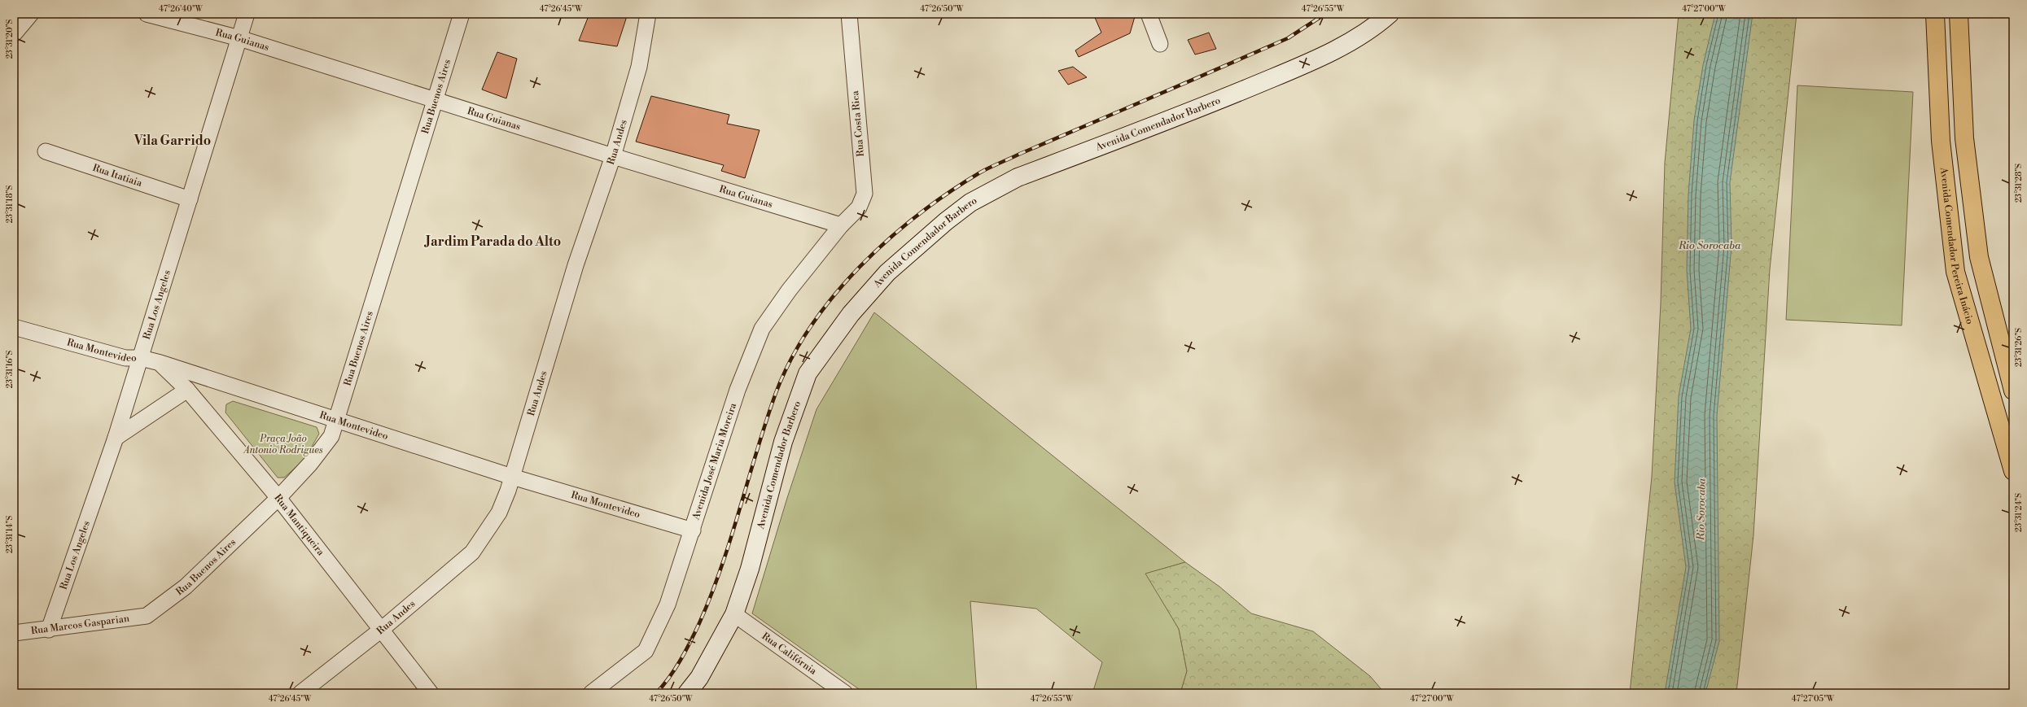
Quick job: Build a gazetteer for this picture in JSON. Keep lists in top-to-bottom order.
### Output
{
  "streets": {
    "highway": ["Avenida Comendador Pereira Inácio"],
    "main road": ["Avenida Comendador Barbero"],
    "street": [
      "Rua Guianas",
      "Rua Buenos Aires",
      "Rua Costa Rica",
      "Rua Andes",
      "Rua Itatiaia",
      "Rua Los Angeles",
      "Rua Montevideo",
      "Avenida José Maria Moreira",
      "Rua Mantiqueira",
      "Rua Marcos Gasparian",
      "Rua Califórnia"
    ]
  },
  "crossings": [
    ["Rua Guianas", "Rua Buenos Aires"],
    ["Rua Guianas", "Rua Costa Rica"],
    ["Rua Guianas", "Rua Andes"],
    ["Rua Guianas", "Rua Los Angeles"],
    ["Rua Guianas", "Avenida José Maria Moreira"],
    ["Rua Buenos Aires", "Rua Montevideo"],
    ["Rua Buenos Aires", "Rua Mantiqueira"],
    ["Rua Buenos Aires", "Rua Marcos Gasparian"],
    ["Rua Costa Rica", "Avenida José Maria Moreira"],
    ["Avenida Comendador Barbero", "Rua Califórnia"],
    ["Rua Andes", "Rua Montevideo"],
    ["Rua Andes", "Rua Mantiqueira"],
    ["Rua Itatiaia", "Rua Los Angeles"],
    ["Rua Los Angeles", "Rua Montevideo"],
    ["Rua Los Angeles", "Rua Marcos Gasparian"],
    ["Rua Montevideo", "Avenida José Maria Moreira"],
    ["Rua Montevideo", "Rua Mantiqueira"]
  ],
  "districts": ["Vila Garrido", "Jardim Parada do Alto"],
  "water": ["Rio Sorocaba"],
  "parks": ["Praça João Antonio Rodrigues"],
  "coordinates": [
    "47°26'40\"W",
    "47°26'45\"W",
    "47°26'50\"W",
    "47°26'55\"W",
    "47°27'00\"W",
    "23°31'20\"S",
    "23°31'28\"S",
    "23°31'18\"S",
    "23°31'26\"S",
    "23°31'16\"S",
    "23°31'24\"S",
    "23°31'14\"S",
    "47°27'05\"W"
  ]
}
